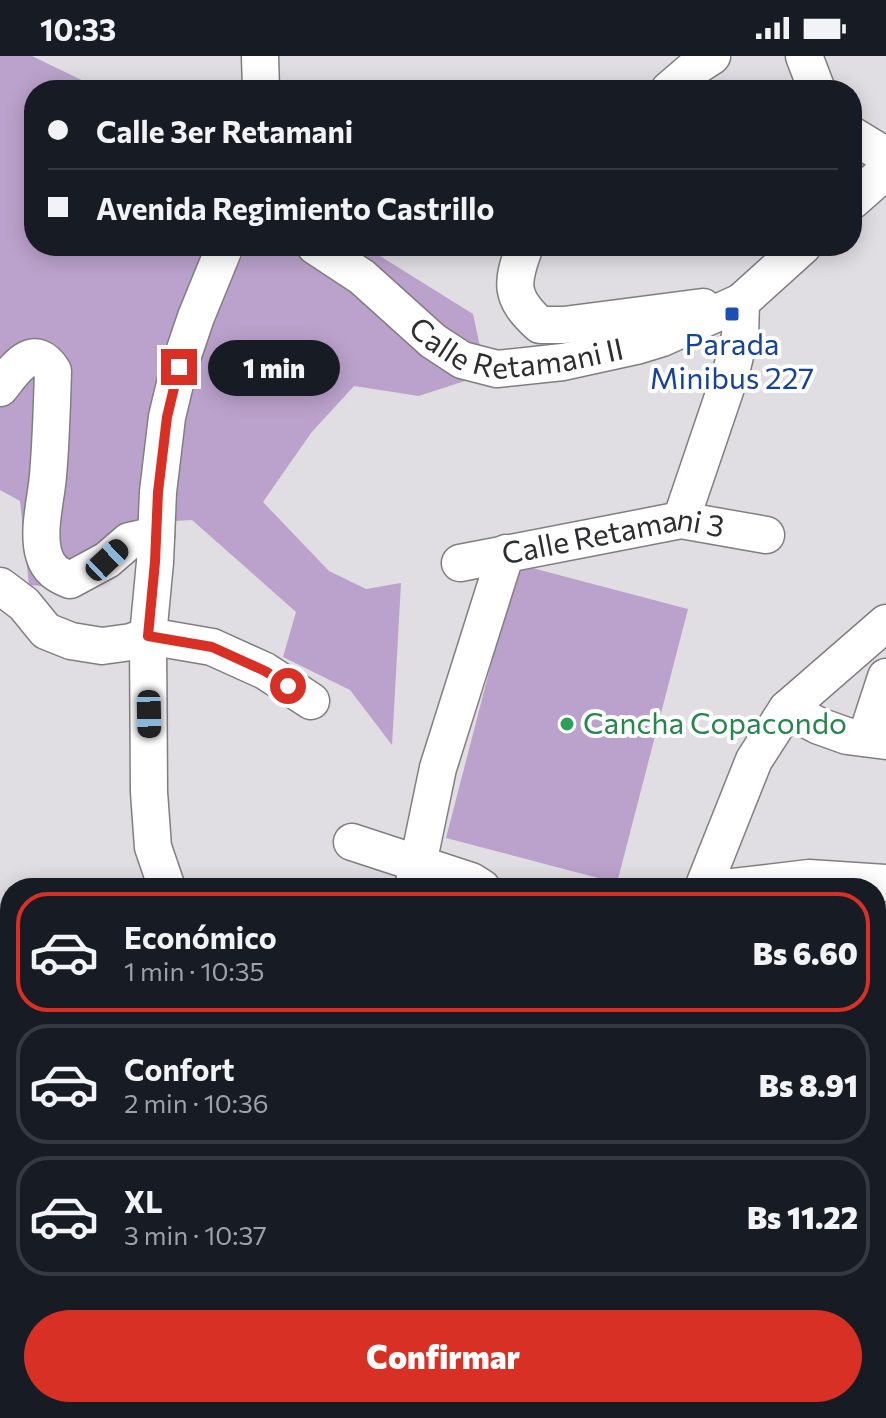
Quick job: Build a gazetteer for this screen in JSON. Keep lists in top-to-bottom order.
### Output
{
  "streets": {
    "street": ["Calle Retamani II", "Calle Retamani 3"]
  },
  "places": {
    "transit": ["Parada Minibus 227"],
    "other": ["Cancha Copacondo"]
  },
  "page": {
    "status": "10:33",
    "banner": ["Calle 3er Retamani", "Avenida Regimiento Castrillo"],
    "bubble": "1 min",
    "list": [
      {
        "name": "Económico",
        "note": "1 min · 10:35",
        "value": "Bs 6.60"
      },
      {
        "name": "Confort",
        "note": "2 min · 10:36",
        "value": "Bs 8.91"
      },
      {
        "name": "XL",
        "note": "3 min · 10:37",
        "value": "Bs 11.22"
      }
    ],
    "buttons": "Confirmar"
  }
}
